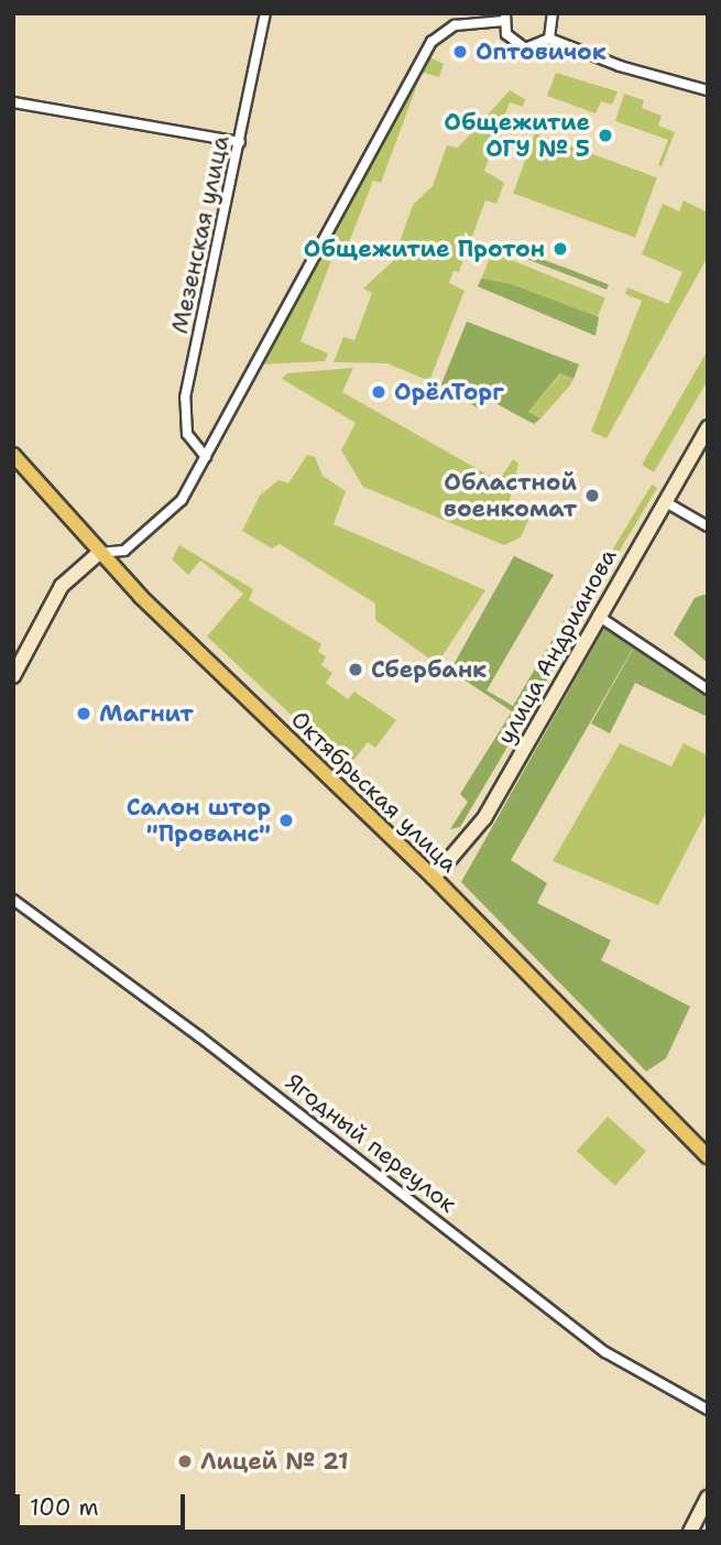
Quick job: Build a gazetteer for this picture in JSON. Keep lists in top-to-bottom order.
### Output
{
  "streets": {
    "main road": ["Октябрьская улица"],
    "street": ["Мезенская улица", "улица Андрианова", "Ягодный переулок"]
  },
  "crossings": [
    ["улица Андрианова", "Октябрьская улица"]
  ],
  "places": [
    "Оптовичок",
    "Общежитие ОГУ № 5",
    "Общежитие Протон",
    "ОрёлТорг",
    "Областной военкомат",
    "Сбербанк",
    "Магнит",
    "Салон штор \"Прованс\"",
    "Лицей № 21"
  ],
  "scale_bar": "100 m"
}
